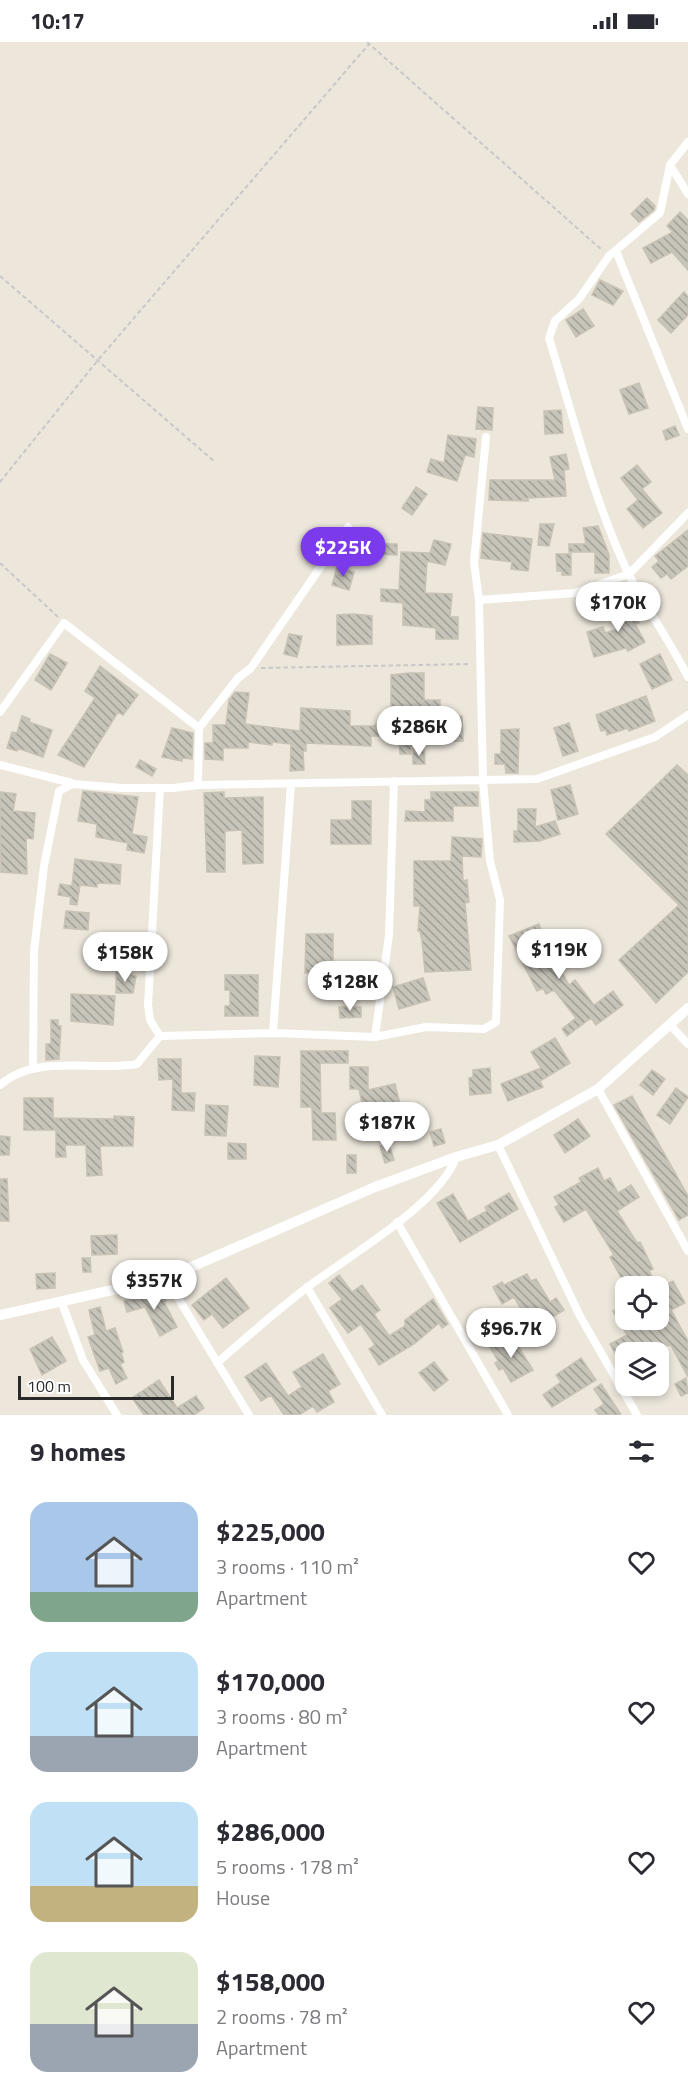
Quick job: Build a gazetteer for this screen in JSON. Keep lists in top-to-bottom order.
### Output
{
  "scale_bar": "100 m",
  "page": {
    "status": "10:17",
    "price": [
      "$225K",
      "$170K",
      "$286K",
      "$119K",
      "$158K",
      "$128K",
      "$187K",
      "$357K",
      "$96.7K"
    ],
    "scale": "100 m",
    "heading": "9 homes",
    "list": [
      {
        "name": "$225,000",
        "note": "3 rooms · 110 m² · Apartment"
      },
      {
        "name": "$170,000",
        "note": "3 rooms · 80 m² · Apartment"
      },
      {
        "name": "$286,000",
        "note": "5 rooms · 178 m² · House"
      },
      {
        "name": "$158,000",
        "note": "2 rooms · 78 m² · Apartment"
      }
    ]
  }
}
